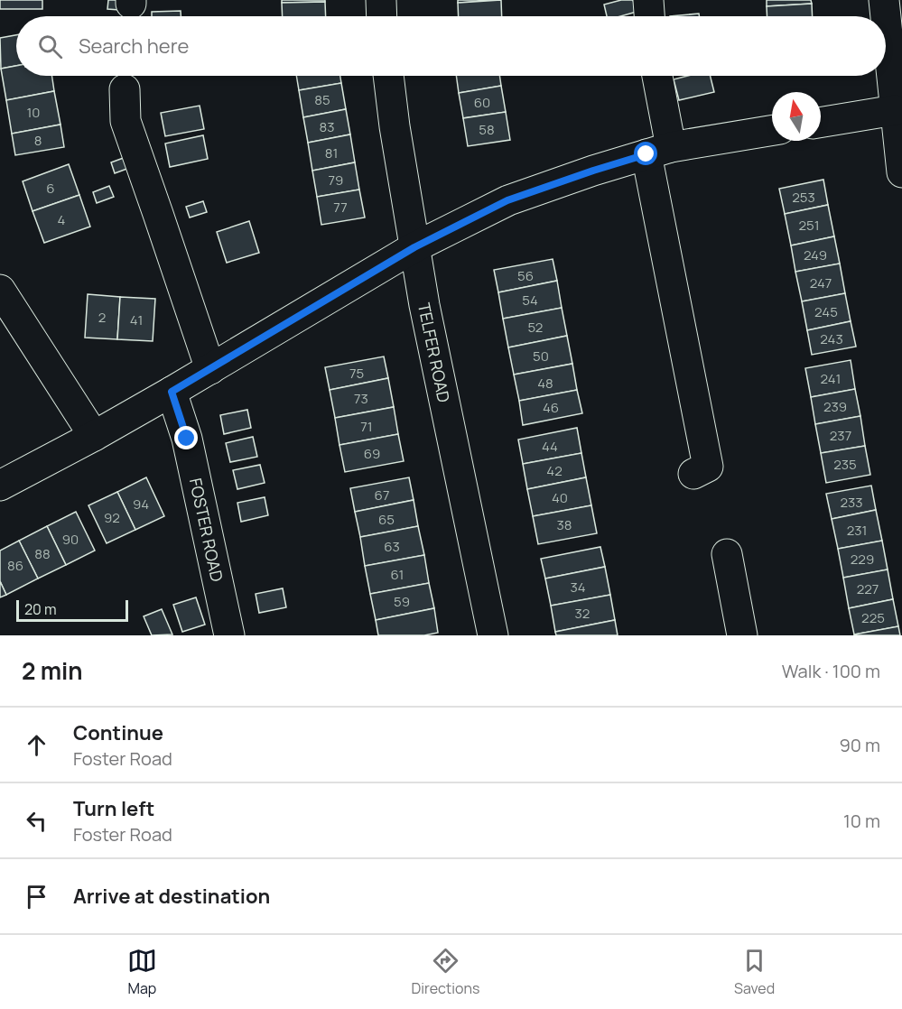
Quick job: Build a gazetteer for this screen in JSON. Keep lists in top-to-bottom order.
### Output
{
  "streets": {
    "street": ["TELFER ROAD", "FOSTER ROAD"]
  },
  "house_numbers": [
    "85",
    "60",
    "10",
    "83",
    "58",
    "8",
    "81",
    "79",
    "6",
    "253",
    "77",
    "4",
    "251",
    "249",
    "56",
    "247",
    "54",
    "245",
    "2",
    "41",
    "52",
    "243",
    "50",
    "75",
    "241",
    "48",
    "73",
    "239",
    "46",
    "71",
    "237",
    "44",
    "69",
    "235",
    "42",
    "67",
    "40",
    "233",
    "94",
    "92",
    "65",
    "38",
    "231",
    "90",
    "63",
    "88",
    "229",
    "86",
    "61",
    "34",
    "227",
    "59",
    "32",
    "225"
  ],
  "scale_bar": "20 m",
  "north": "top",
  "page": {
    "search": "Search here",
    "scale": "20 m",
    "heading": ["2 min", "Walk · 100 m"],
    "list": [
      ["Continue", "Foster Road", "90 m"],
      ["Turn left", "Foster Road", "10 m"],
      "Arrive at destination"
    ],
    "nav": ["Map", "Directions", "Saved"]
  }
}
